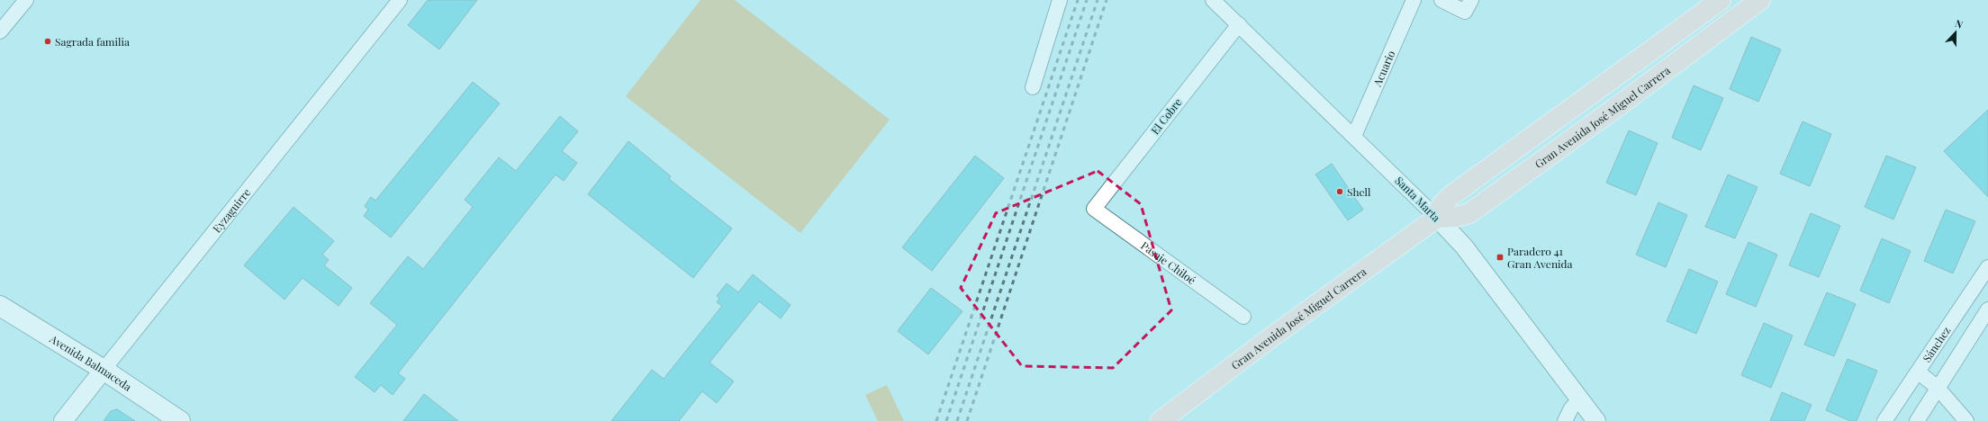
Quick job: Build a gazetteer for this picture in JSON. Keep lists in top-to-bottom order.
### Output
{
  "streets": {
    "main road": ["Gran Avenida José Miguel Carrera", "Avenida Balmaceda"],
    "street": [
      "Acuario",
      "El Cobre",
      "Santa Marta",
      "Eyzaguirre",
      "Pasaje Chiloé",
      "Sánchez"
    ]
  },
  "crossings": [
    ["Acuario", "Santa Marta"],
    ["El Cobre", "Santa Marta"],
    ["El Cobre", "Pasaje Chiloé"],
    ["Gran Avenida José Miguel Carrera", "Santa Marta"],
    ["Eyzaguirre", "Avenida Balmaceda"]
  ],
  "places": {
    "other": ["Sagrada familia", "Shell"],
    "transit": ["Paradero 41 Gran Avenida"]
  },
  "north": "top"
}
